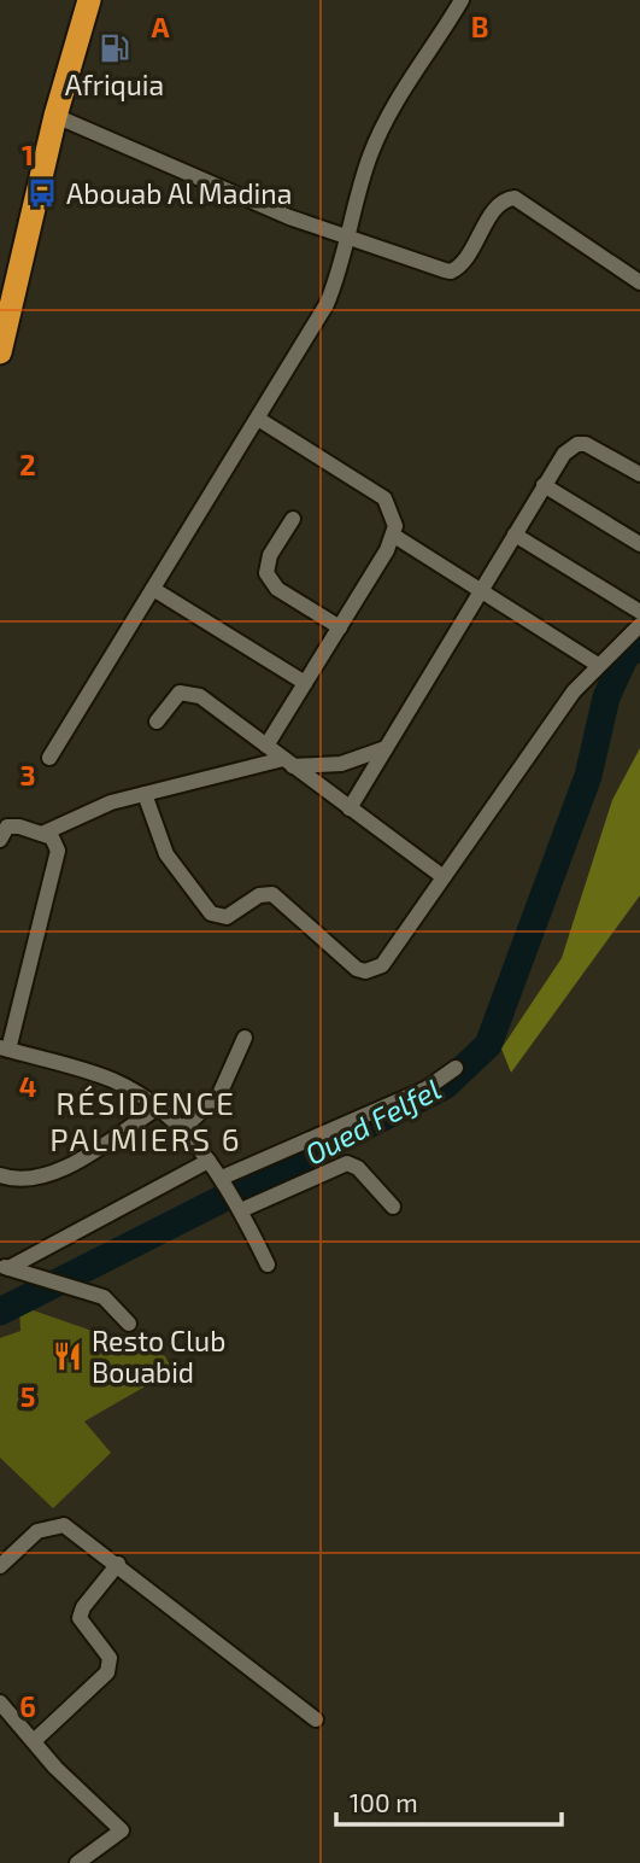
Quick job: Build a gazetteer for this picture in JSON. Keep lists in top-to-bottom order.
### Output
{
  "districts": ["RÉSIDENCE PALMIERS 6"],
  "water": ["Oued Felfel"],
  "places": {
    "fuel station": ["Afriquia"],
    "bus stop": ["Abouab Al Madina"],
    "restaurant": ["Resto Club Bouabid"]
  },
  "scale_bar": "100 m",
  "grid": {
    "columns": ["A", "B"],
    "rows": [
      "1",
      "2",
      "3",
      "4",
      "5",
      "6"
    ]
  }
}
